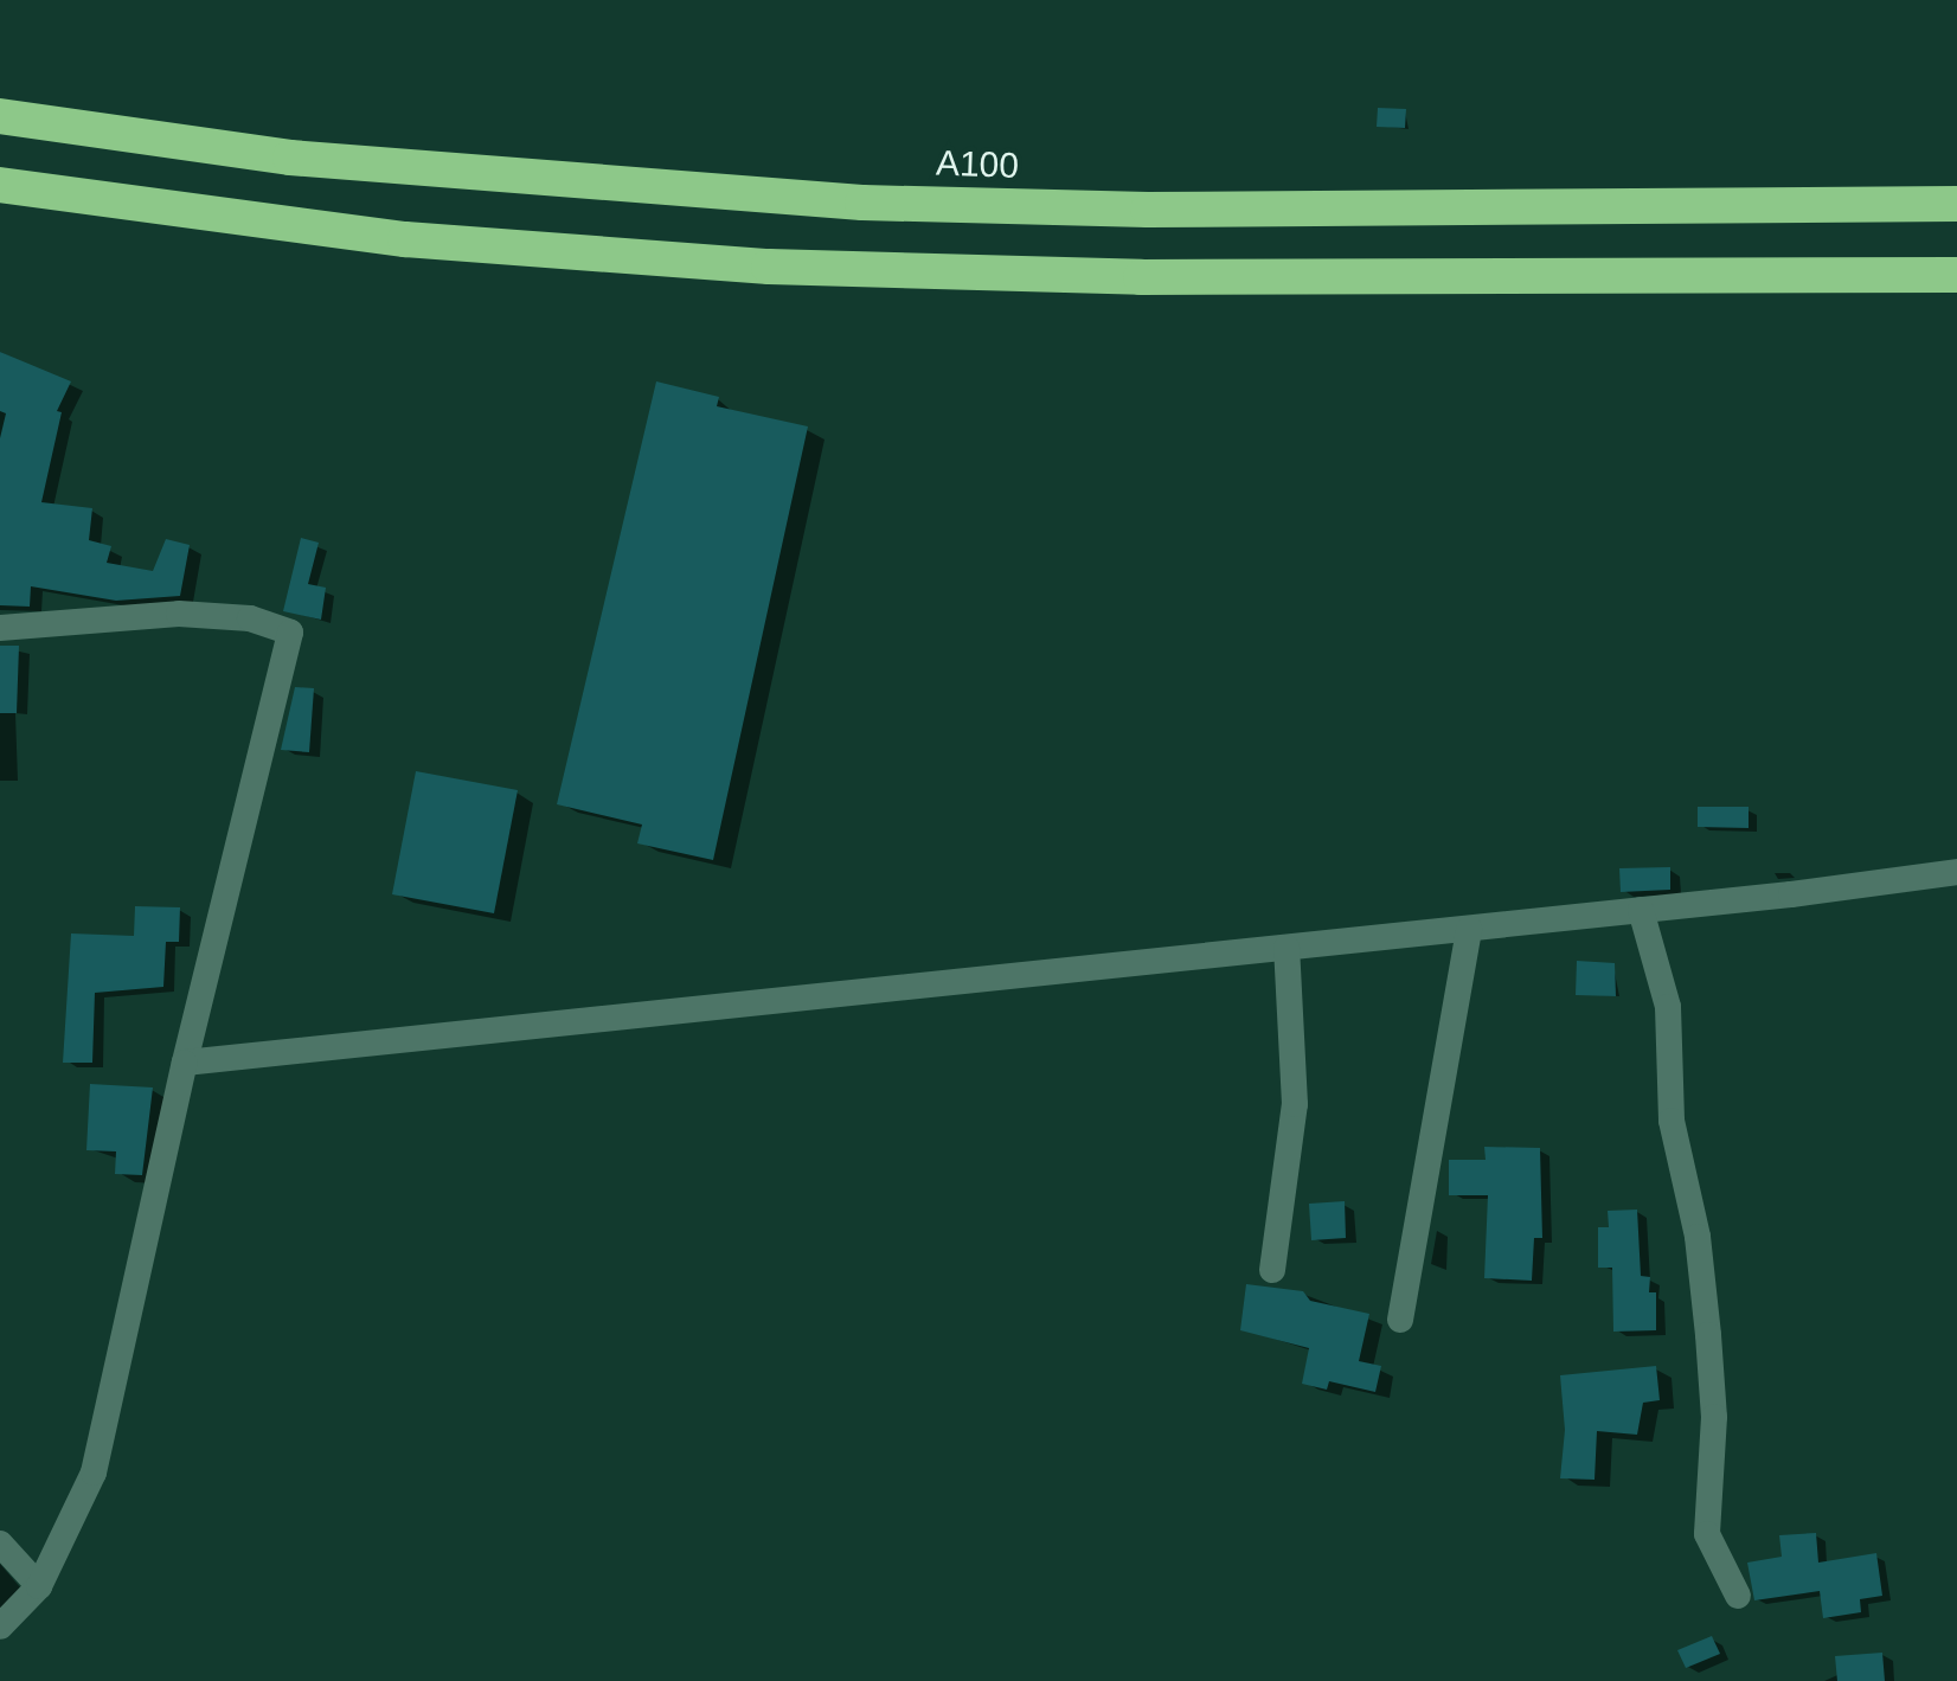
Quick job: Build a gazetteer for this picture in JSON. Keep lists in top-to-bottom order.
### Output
{
  "streets": {
    "highway": ["A100"]
  }
}
